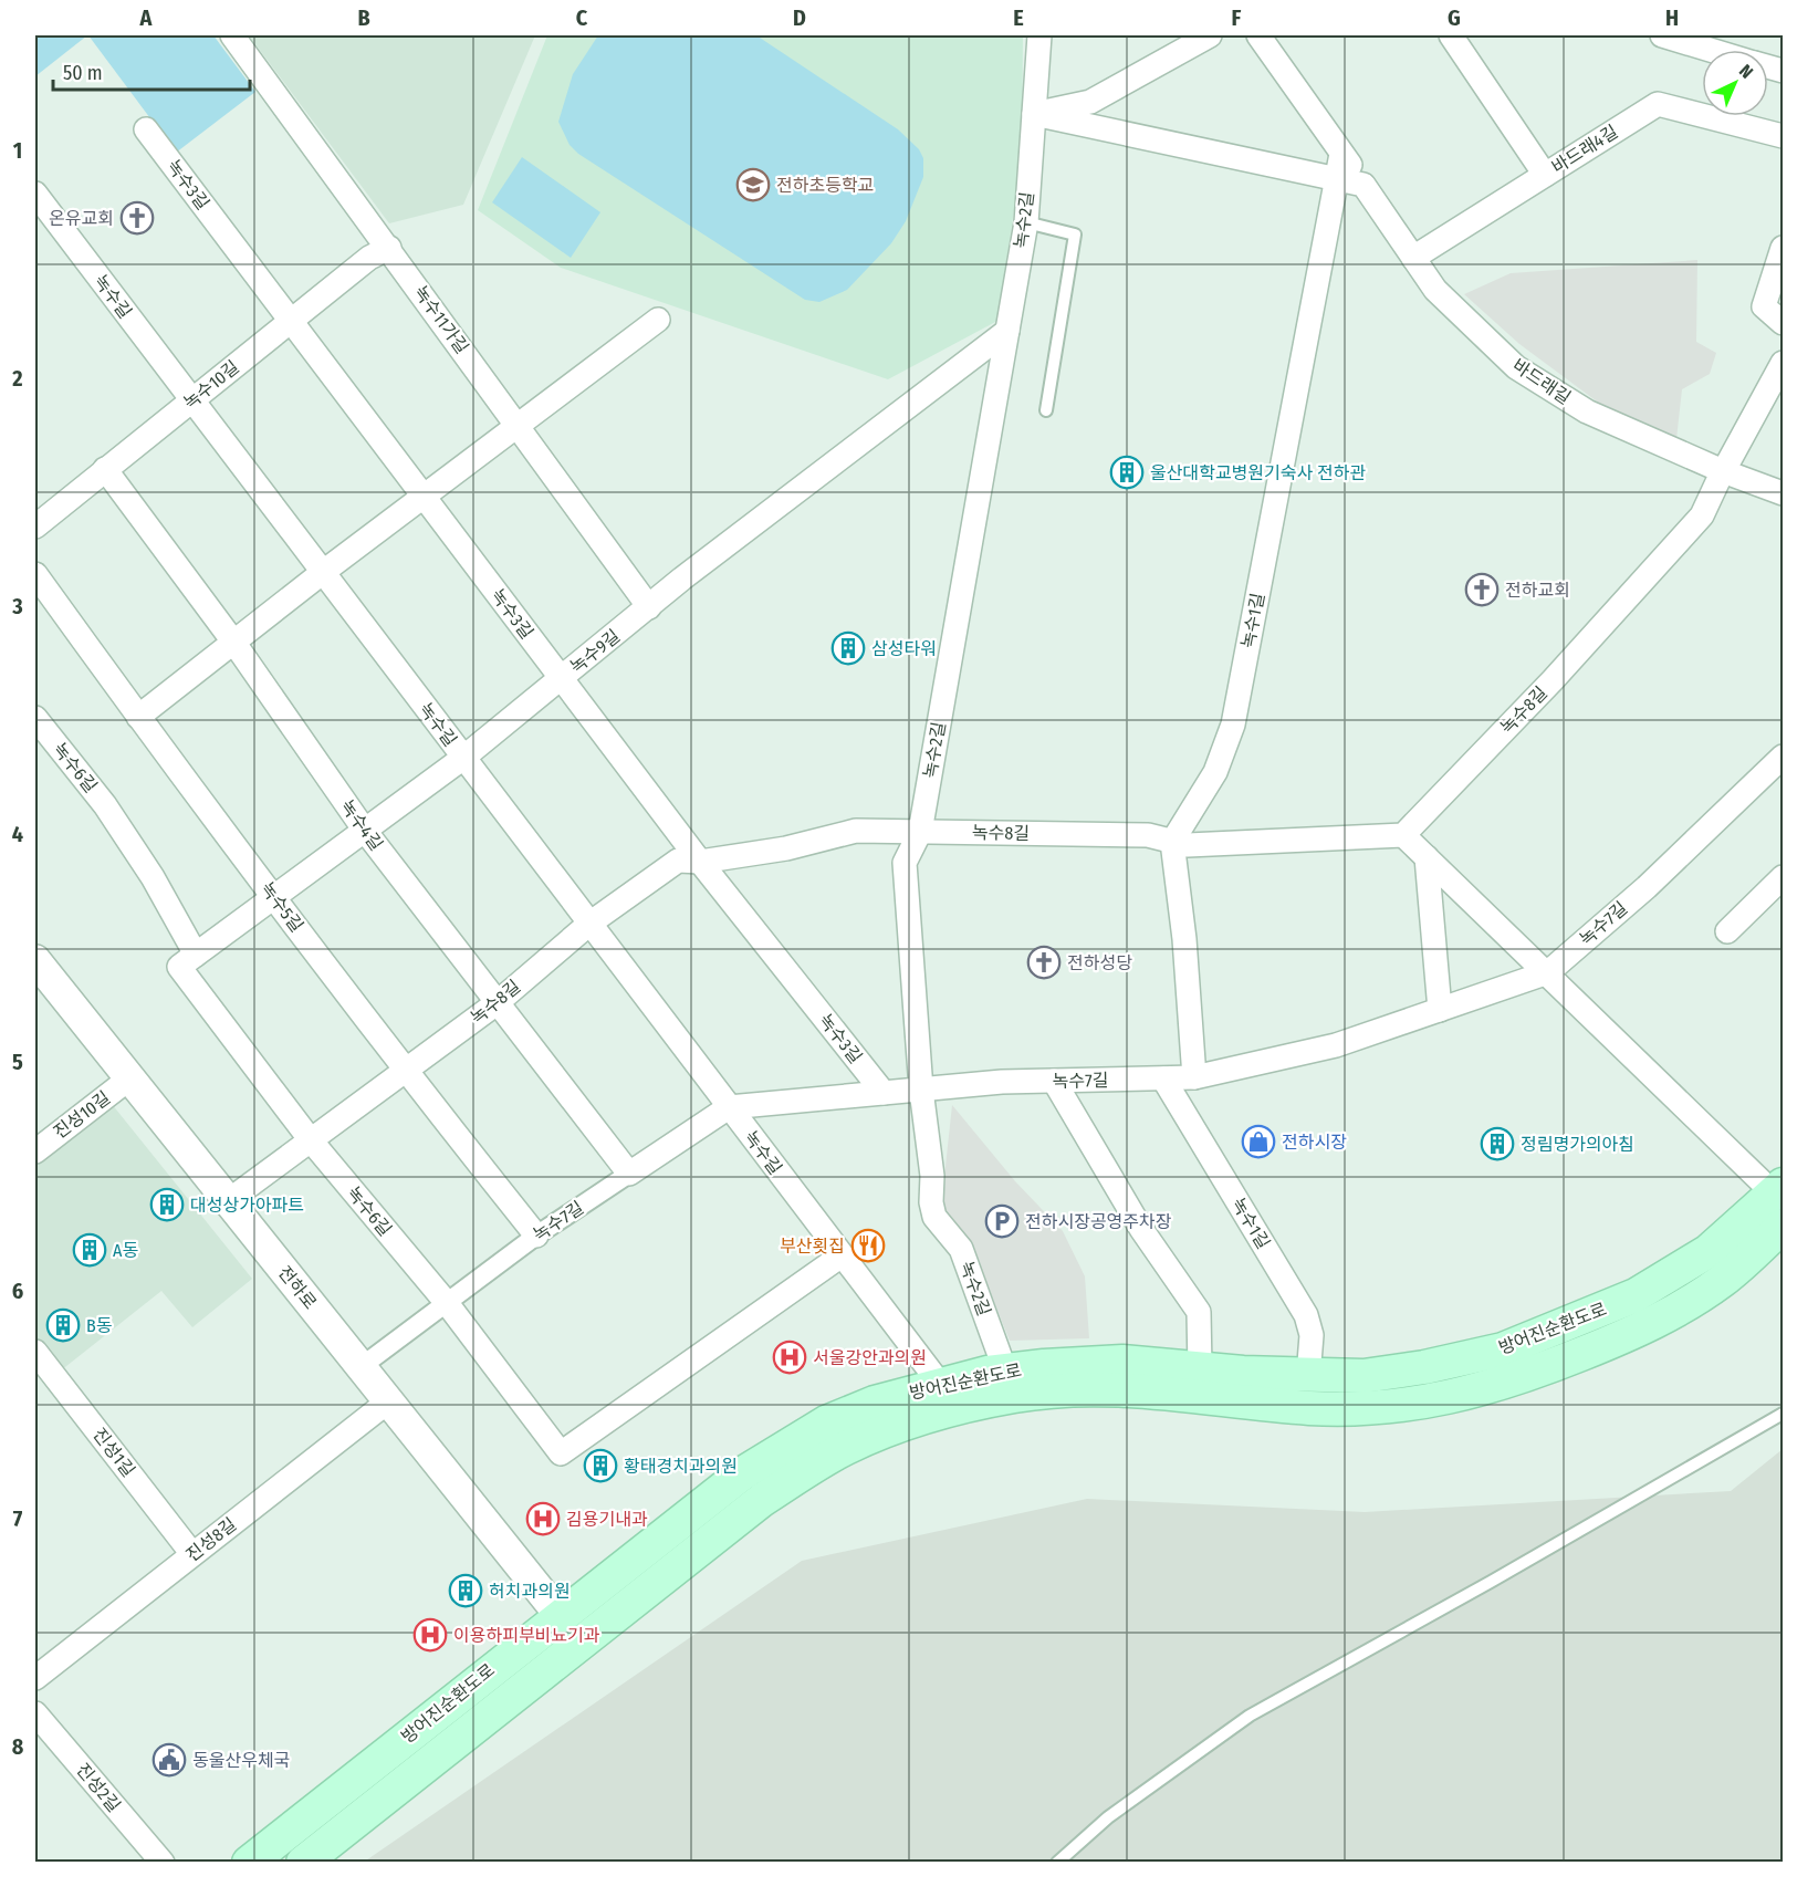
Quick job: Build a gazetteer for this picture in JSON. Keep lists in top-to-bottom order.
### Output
{
  "streets": {
    "main road": ["방어진순환도로"],
    "street": [
      "바드래4길",
      "녹수3길",
      "녹수2길",
      "녹수길",
      "녹수11가길",
      "바드래길",
      "녹수10길",
      "녹수1길",
      "녹수9길",
      "녹수8길",
      "녹수6길",
      "녹수4길",
      "녹수5길",
      "녹수7길",
      "진성10길",
      "전하로",
      "진성1길",
      "진성8길",
      "진성2길"
    ]
  },
  "crossings": [
    ["녹수3길", "녹수10길"],
    ["녹수3길", "녹수9길"],
    ["녹수3길", "녹수8길"],
    ["녹수3길", "녹수7길"],
    ["녹수2길", "녹수9길"],
    ["녹수2길", "녹수8길"],
    ["녹수2길", "녹수7길"],
    ["녹수2길", "방어진순환도로"],
    ["녹수길", "녹수10길"],
    ["녹수길", "녹수9길"],
    ["녹수길", "녹수8길"],
    ["녹수길", "녹수6길"],
    ["녹수길", "녹수7길"],
    ["녹수길", "방어진순환도로"],
    ["녹수11가길", "녹수10길"],
    ["녹수11가길", "녹수9길"],
    ["바드래길", "녹수1길"],
    ["바드래길", "녹수8길"],
    ["녹수10길", "녹수4길"],
    ["녹수1길", "녹수8길"],
    ["녹수1길", "녹수7길"],
    ["녹수1길", "방어진순환도로"],
    ["녹수9길", "녹수6길"],
    ["녹수9길", "녹수4길"],
    ["녹수9길", "녹수5길"],
    ["녹수8길", "녹수6길"],
    ["녹수8길", "녹수4길"],
    ["녹수8길", "녹수5길"],
    ["녹수8길", "전하로"],
    ["녹수6길", "녹수7길"],
    ["녹수4길", "녹수7길"],
    ["녹수5길", "녹수7길"],
    ["녹수7길", "전하로"],
    ["진성10길", "전하로"],
    ["전하로", "방어진순환도로"],
    ["전하로", "진성8길"],
    ["진성1길", "진성8길"]
  ],
  "places": {
    "school or university": ["전하초등학교"],
    "church": ["온유교회", "전하교회", "전하성당"],
    "building": [
      "울산대학교병원기숙사 전하관",
      "삼성타워",
      "정림명가의아침",
      "대성상가아파트",
      "A동",
      "B동",
      "황태경치과의원",
      "허치과의원"
    ],
    "shop": ["전하시장"],
    "parking": ["전하시장공영주차장"],
    "restaurant": ["부산횟집"],
    "hospital": ["서울강안과의원", "김용기내과", "이용하피부비뇨기과"],
    "public building": ["동울산우체국"]
  },
  "scale_bar": "50 m",
  "north": "top right",
  "grid": {
    "columns": [
      "A",
      "B",
      "C",
      "D",
      "E",
      "F",
      "G",
      "H"
    ],
    "rows": [
      "1",
      "2",
      "3",
      "4",
      "5",
      "6",
      "7",
      "8"
    ]
  }
}
